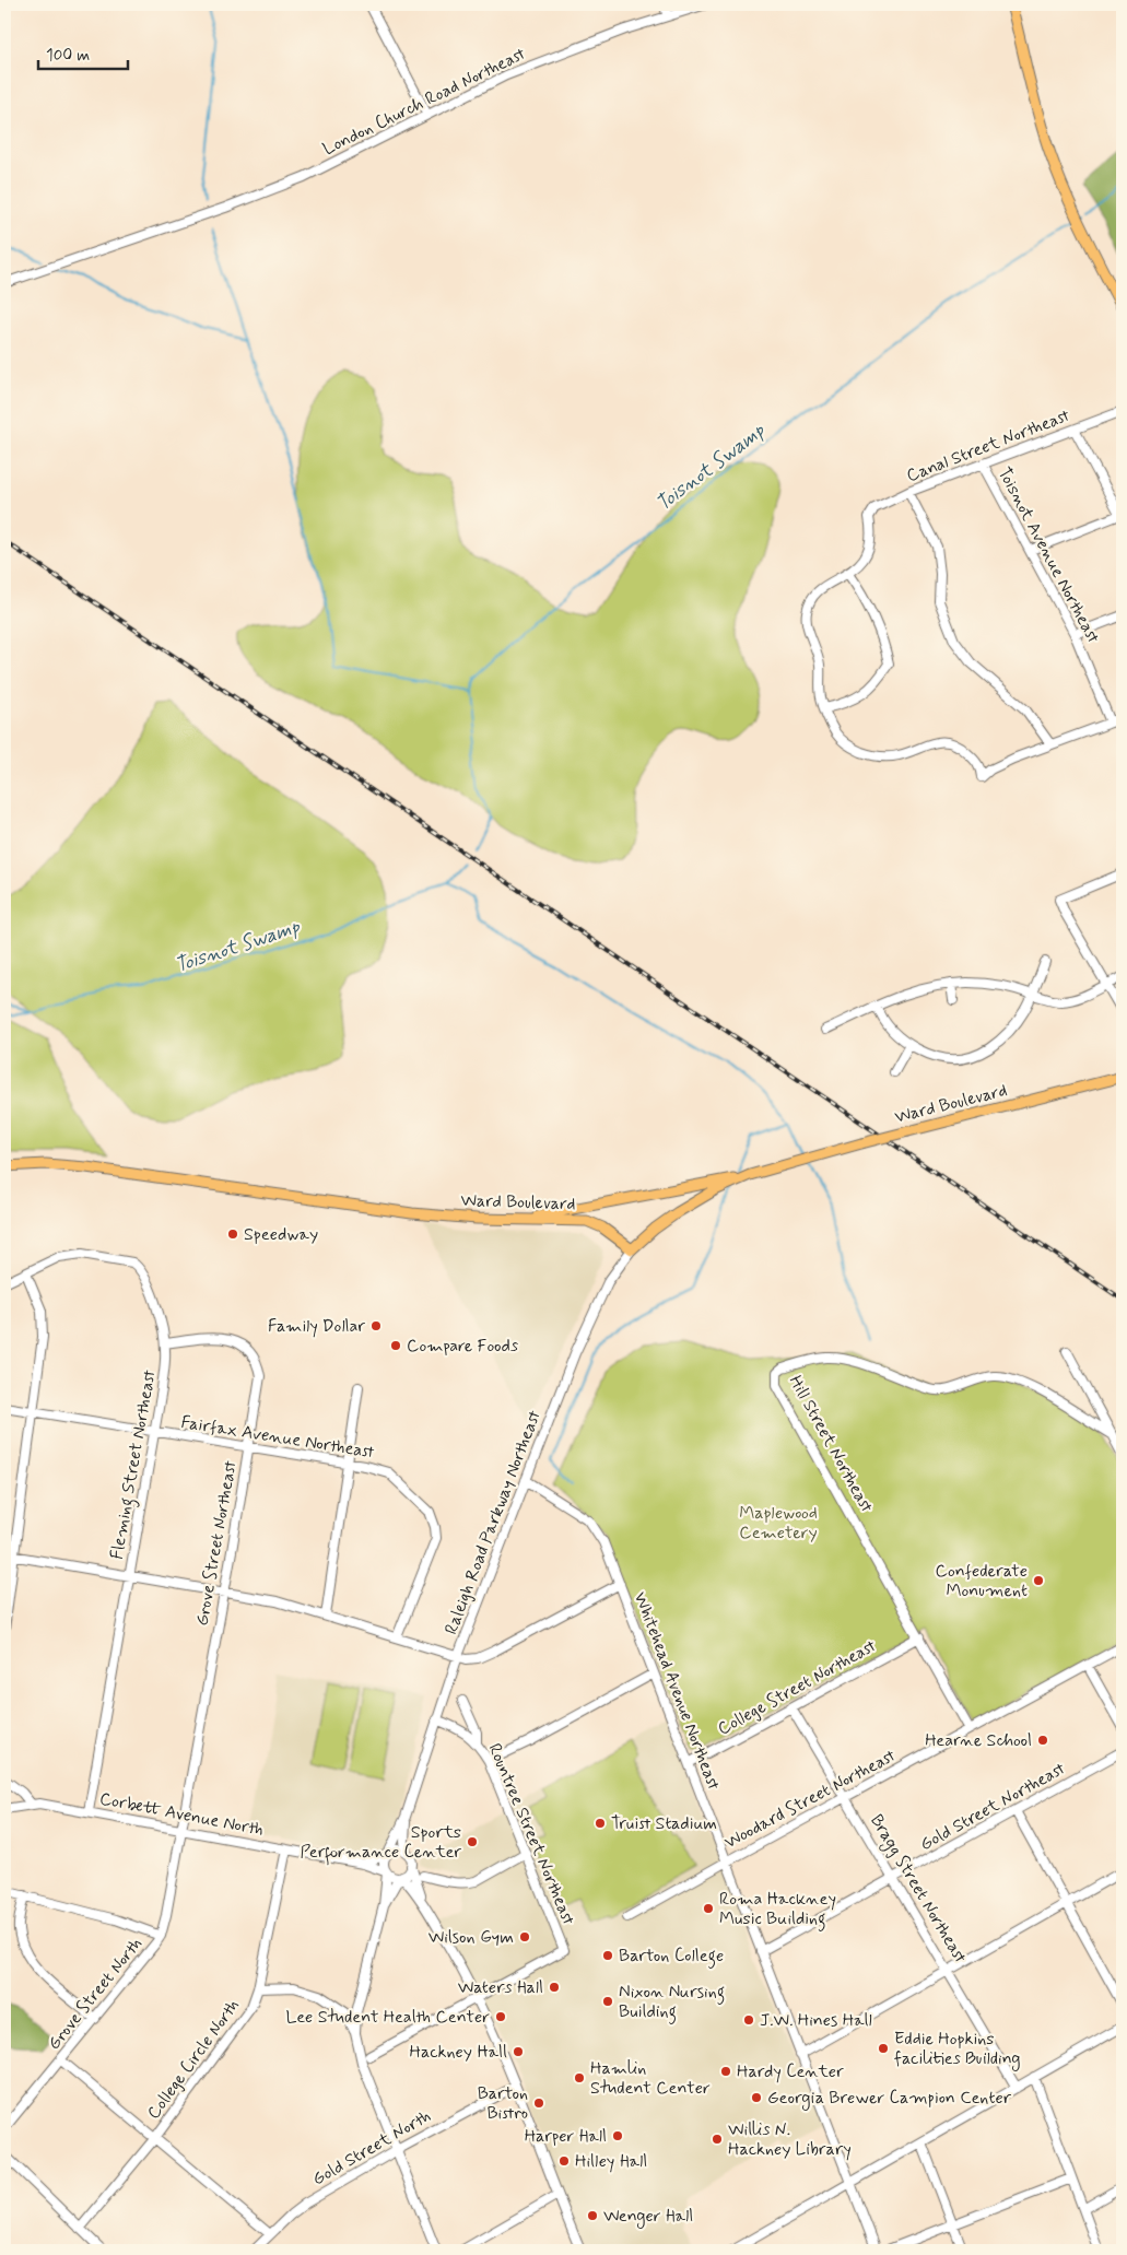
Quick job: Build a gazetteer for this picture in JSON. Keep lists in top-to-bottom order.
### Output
{
  "streets": {
    "main road": ["Ward Boulevard"],
    "street": [
      "London Church Road Northeast",
      "Canal Street Northeast",
      "Toisnot Avenue Northeast",
      "Fairfax Avenue Northeast",
      "Hill Street Northeast",
      "Fleming Street Northeast",
      "Raleigh Road Parkway Northeast",
      "Grove Street Northeast",
      "College Street Northeast",
      "Whitehead Avenue Northeast",
      "Woodard Street Northeast",
      "Gold Street Northeast",
      "Corbett Avenue North",
      "Rountree Street Northeast",
      "Bragg Street Northeast",
      "Grove Street North",
      "College Circle North",
      "Gold Street North"
    ]
  },
  "crossings": [
    ["Canal Street Northeast", "Toisnot Avenue Northeast"],
    ["Ward Boulevard", "Raleigh Road Parkway Northeast"],
    ["Fairfax Avenue Northeast", "Fleming Street Northeast"],
    ["Fairfax Avenue Northeast", "Grove Street Northeast"],
    ["Hill Street Northeast", "College Street Northeast"],
    ["Hill Street Northeast", "Woodard Street Northeast"],
    ["Fleming Street Northeast", "Grove Street Northeast"],
    ["Fleming Street Northeast", "Corbett Avenue North"],
    ["Raleigh Road Parkway Northeast", "Whitehead Avenue Northeast"],
    ["Raleigh Road Parkway Northeast", "Corbett Avenue North"],
    ["Raleigh Road Parkway Northeast", "Rountree Street Northeast"],
    ["Grove Street Northeast", "Corbett Avenue North"],
    ["Grove Street Northeast", "Grove Street North"],
    ["College Street Northeast", "Whitehead Avenue Northeast"],
    ["College Street Northeast", "Bragg Street Northeast"],
    ["Whitehead Avenue Northeast", "Woodard Street Northeast"],
    ["Whitehead Avenue Northeast", "Gold Street Northeast"],
    ["Woodard Street Northeast", "Bragg Street Northeast"],
    ["Gold Street Northeast", "Bragg Street Northeast"],
    ["Corbett Avenue North", "Grove Street North"],
    ["Corbett Avenue North", "College Circle North"]
  ],
  "water": ["Toisnot Swamp"],
  "parks": ["Maplewood Cemetery"],
  "places": [
    "Speedway",
    "Family Dollar",
    "Compare Foods",
    "Confederate Monument",
    "Hearne School",
    "Truist Stadium",
    "Sports Performance Center",
    "Roma Hackney Music Building",
    "Wilson Gym",
    "Barton College",
    "Waters Hall",
    "Nixon Nursing Building",
    "Lee Student Health Center",
    "J.W. Hines Hall",
    "Eddie Hopkins facilities Building",
    "Hackney Hall",
    "Hardy Center",
    "Hamlin Student Center",
    "Georgia Brewer Campion Center",
    "Barton Bistro",
    "Harper Hall",
    "Willis N. Hackney Library",
    "Hilley Hall",
    "Wenger Hall"
  ],
  "scale_bar": "100 m"
}
